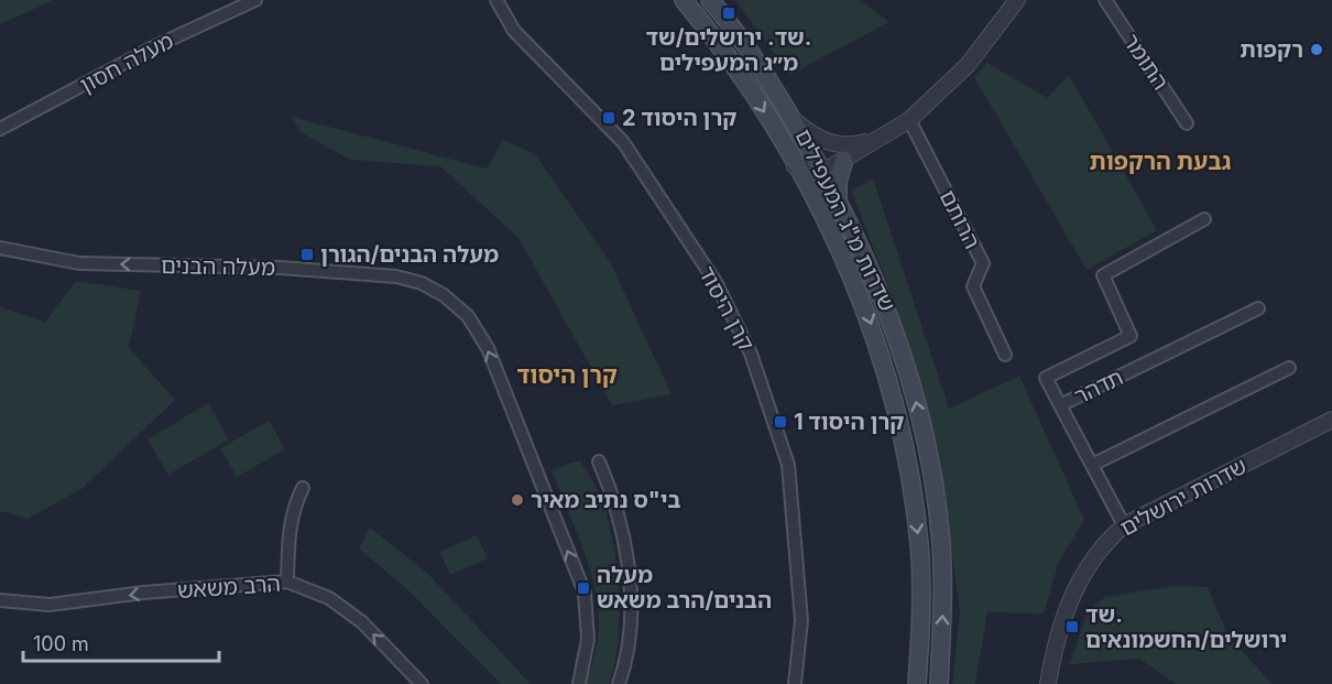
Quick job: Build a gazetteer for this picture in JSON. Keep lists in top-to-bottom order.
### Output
{
  "streets": {
    "main road": ["שדרות מ\"ג המעפילים"],
    "street": [
      "התומר",
      "מעלה חסון",
      "הרותם",
      "מעלה הבנים",
      "קרן היסוד",
      "תדהר",
      "שדרות ירושלים",
      "הרב משאש"
    ]
  },
  "crossings": [
    ["תדהר", "שדרות ירושלים"]
  ],
  "one_way": ["מעלה הבנים", "הרב משאש"],
  "districts": ["גבעת הרקפות", "קרן היסוד"],
  "places": {
    "transit": [
      "שד. ירושלים/שד. מ״ג המעפילים",
      "קרן היסוד 2",
      "מעלה הבנים/הגורן",
      "קרן היסוד 1",
      "מעלה הבנים/הרב משאש",
      "שד. ירושלים/החשמונאים"
    ],
    "other": ["רקפות", "בי\"ס נתיב מאיר"]
  },
  "scale_bar": "100 m"
}
